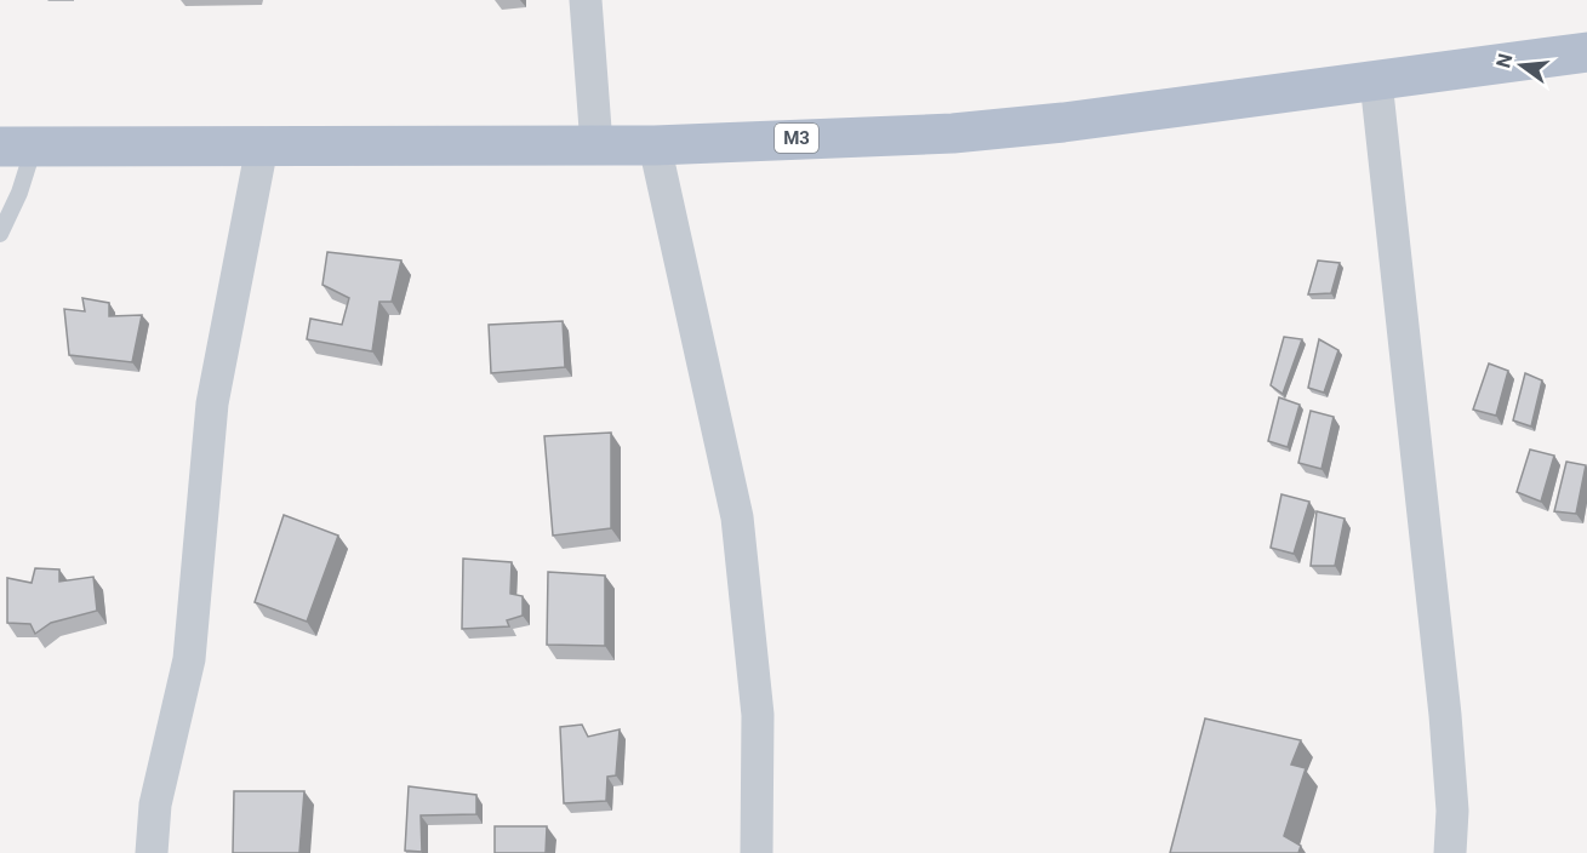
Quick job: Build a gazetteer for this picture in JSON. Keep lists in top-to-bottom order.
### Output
{
  "streets": {
    "main road": ["M3"]
  },
  "north": "left"
}
